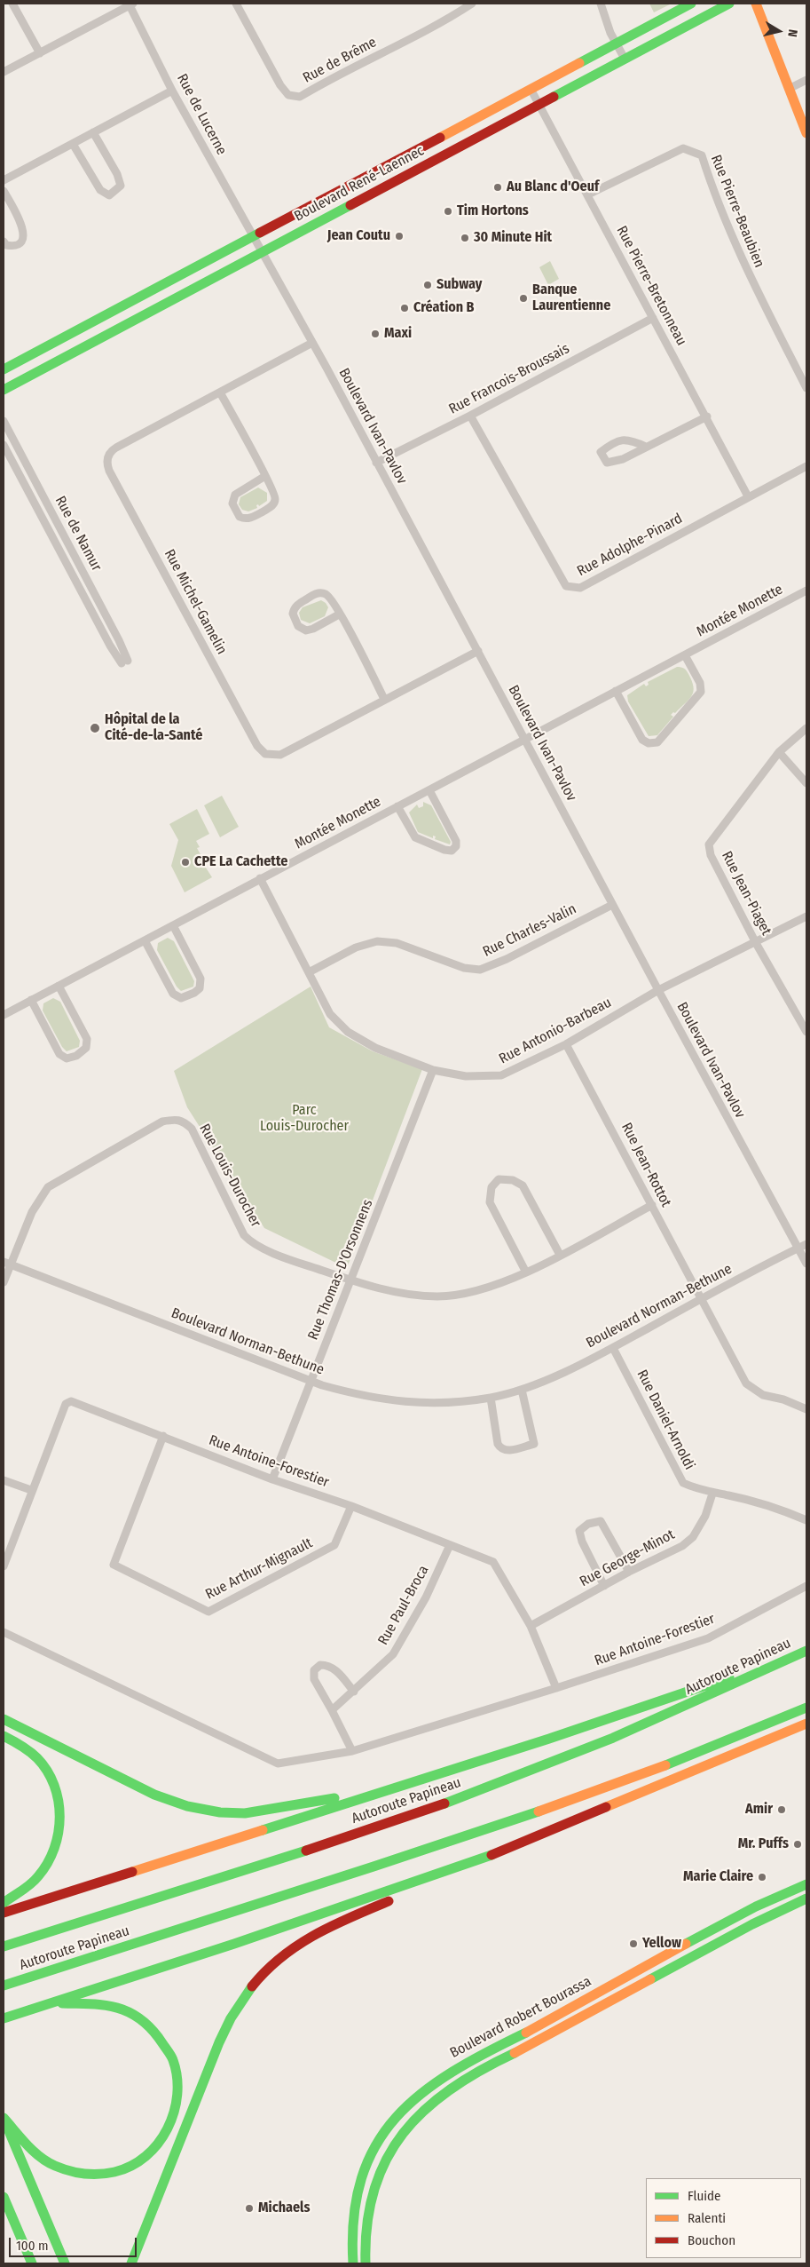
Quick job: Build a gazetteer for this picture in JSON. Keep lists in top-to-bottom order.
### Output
{
  "streets": {
    "main road": ["Boulevard René-Laennec", "Autoroute Papineau", "Boulevard Robert Bourassa"],
    "street": [
      "Rue de Brême",
      "Rue de Lucerne",
      "Rue Pierre-Beaubien",
      "Rue Pierre-Bretonneau",
      "Rue Francois-Broussais",
      "Boulevard Ivan-Pavlov",
      "Rue de Namur",
      "Rue Adolphe-Pinard",
      "Rue Michel-Gamelin",
      "Montée Monette",
      "Rue Jean-Piaget",
      "Rue Charles-Valin",
      "Rue Antonio-Barbeau",
      "Rue Jean-Rottot",
      "Rue Louis-Durocher",
      "Rue Thomas-D'Orsonnens",
      "Boulevard Norman-Bethune",
      "Rue Daniel-Arnoldi",
      "Rue Antoine-Forestier",
      "Rue George-Minot",
      "Rue Arthur-Mignault",
      "Rue Paul-Broca"
    ]
  },
  "crossings": [
    ["Rue de Lucerne", "Boulevard René-Laennec"],
    ["Rue de Lucerne", "Boulevard Ivan-Pavlov"],
    ["Boulevard René-Laennec", "Rue Pierre-Bretonneau"],
    ["Boulevard René-Laennec", "Boulevard Ivan-Pavlov"],
    ["Rue Pierre-Beaubien", "Rue Pierre-Bretonneau"],
    ["Rue Pierre-Bretonneau", "Rue Francois-Broussais"],
    ["Rue Pierre-Bretonneau", "Rue Adolphe-Pinard"],
    ["Rue Francois-Broussais", "Boulevard Ivan-Pavlov"],
    ["Rue Francois-Broussais", "Rue Adolphe-Pinard"],
    ["Boulevard Ivan-Pavlov", "Rue Michel-Gamelin"],
    ["Boulevard Ivan-Pavlov", "Montée Monette"],
    ["Boulevard Ivan-Pavlov", "Rue Charles-Valin"],
    ["Boulevard Ivan-Pavlov", "Rue Antonio-Barbeau"],
    ["Boulevard Ivan-Pavlov", "Boulevard Norman-Bethune"],
    ["Montée Monette", "Rue Antonio-Barbeau"],
    ["Rue Jean-Piaget", "Rue Antonio-Barbeau"],
    ["Rue Charles-Valin", "Rue Antonio-Barbeau"],
    ["Rue Antonio-Barbeau", "Rue Jean-Rottot"],
    ["Rue Antonio-Barbeau", "Rue Thomas-D'Orsonnens"],
    ["Rue Jean-Rottot", "Rue Louis-Durocher"],
    ["Rue Jean-Rottot", "Boulevard Norman-Bethune"],
    ["Rue Louis-Durocher", "Rue Thomas-D'Orsonnens"],
    ["Rue Louis-Durocher", "Boulevard Norman-Bethune"],
    ["Rue Thomas-D'Orsonnens", "Boulevard Norman-Bethune"],
    ["Rue Thomas-D'Orsonnens", "Rue Antoine-Forestier"],
    ["Boulevard Norman-Bethune", "Rue Daniel-Arnoldi"],
    ["Rue Daniel-Arnoldi", "Rue George-Minot"],
    ["Rue Antoine-Forestier", "Rue George-Minot"],
    ["Rue Antoine-Forestier", "Rue Arthur-Mignault"],
    ["Rue Antoine-Forestier", "Rue Paul-Broca"]
  ],
  "parks": ["Parc Louis-Durocher"],
  "places": [
    "Au Blanc d'Oeuf",
    "Tim Hortons",
    "Jean Coutu",
    "30 Minute Hit",
    "Subway",
    "Banque Laurentienne",
    "Création B",
    "Maxi",
    "Hôpital de la Cité-de-la-Santé",
    "CPE La Cachette",
    "Amir",
    "Mr. Puffs",
    "Marie Claire",
    "Yellow",
    "Michaels"
  ],
  "legend": ["Fluide", "Ralenti", "Bouchon"],
  "scale_bar": "100 m",
  "north": "right"
}
